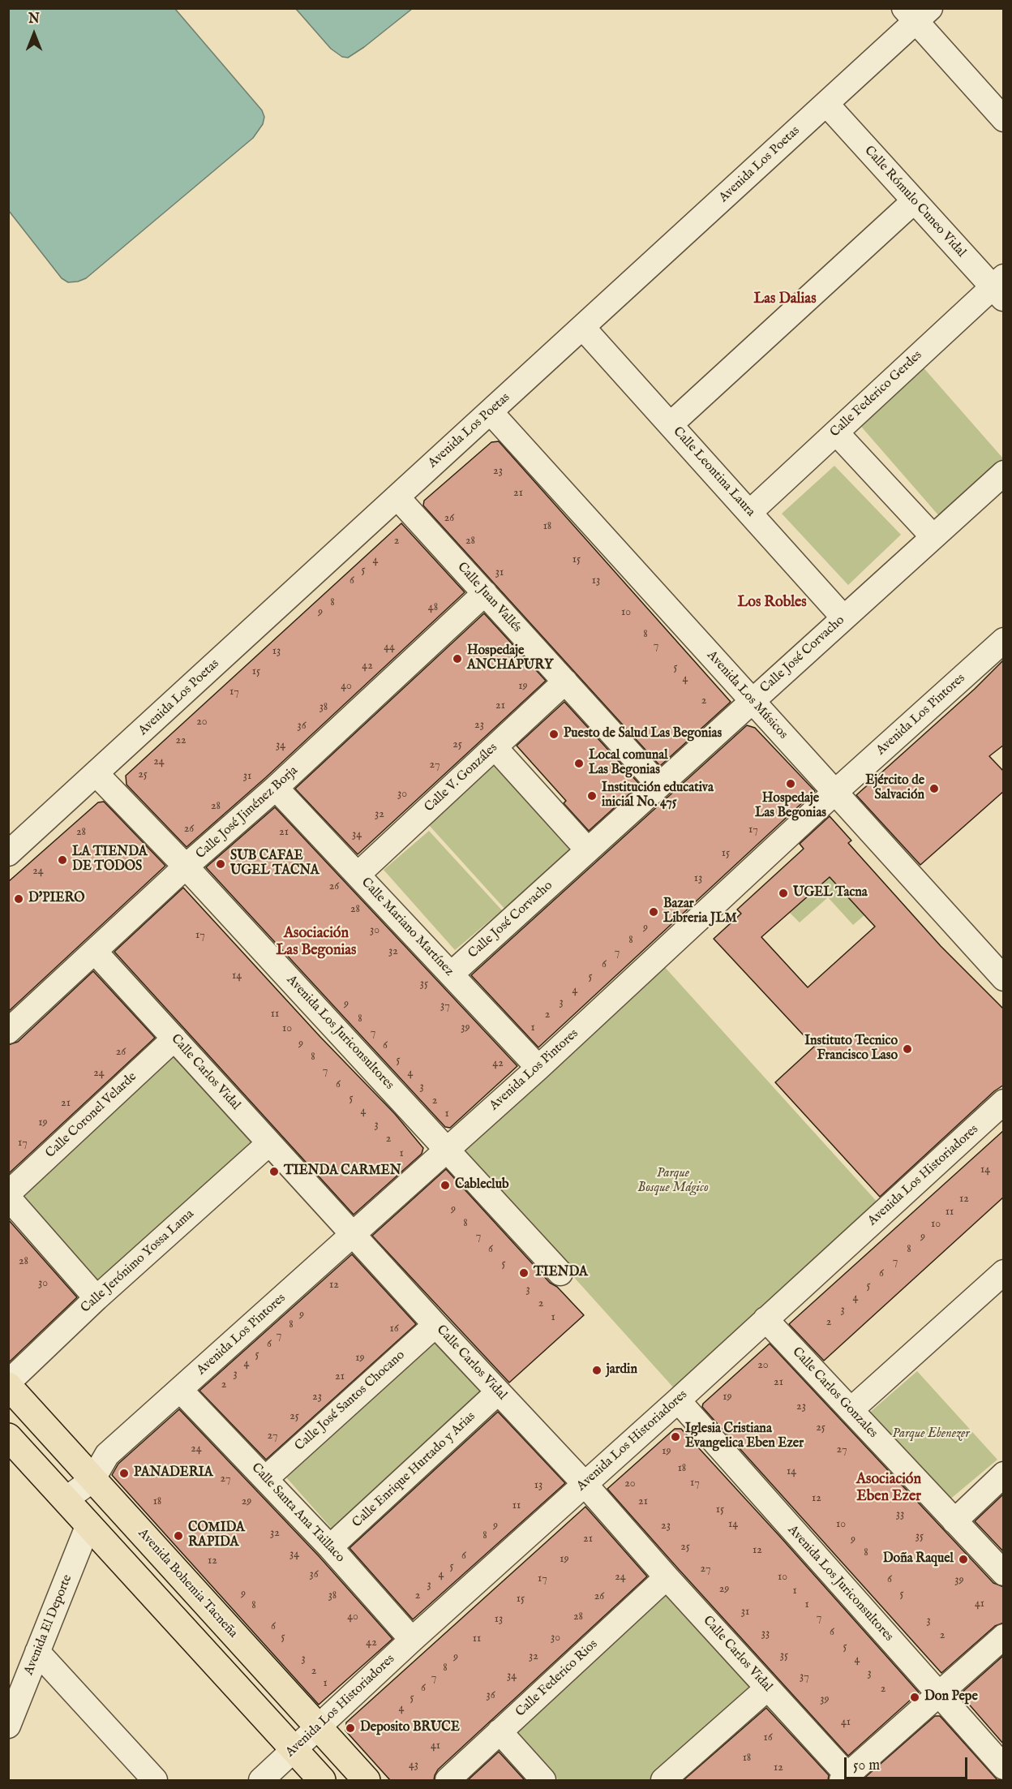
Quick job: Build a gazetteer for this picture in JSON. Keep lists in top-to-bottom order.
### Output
{
  "streets": {
    "main road": ["Avenida Bohemia Tacneña"],
    "street": [
      "Avenida Los Poetas",
      "Calle Rómulo Cuneo Vidal",
      "Calle Federico Gerdes",
      "Calle Leontina Laura",
      "Calle Juan Vallés",
      "Calle José Corvacho",
      "Avenida Los Músicos",
      "Avenida Los Pintores",
      "Calle V. Gonzáles",
      "Calle José Jiménez Borja",
      "Calle Mariano Martínez",
      "Avenida Los Juriconsultores",
      "Calle Carlos Vidal",
      "Calle Coronel Velarde",
      "Avenida Los Historiadores",
      "Calle Jerónimo Yossa Lama",
      "Calle Carlos Gonzales",
      "Calle José Santos Chocano",
      "Calle Enrique Hurtado y Arias",
      "Calle Santa Ana Taillaco",
      "Avenida El Deporte",
      "Calle Federico Rios"
    ]
  },
  "crossings": [
    ["Avenida Los Poetas", "Calle Rómulo Cuneo Vidal"],
    ["Avenida Los Poetas", "Calle Leontina Laura"],
    ["Avenida Los Poetas", "Calle Juan Vallés"],
    ["Avenida Los Poetas", "Avenida Los Músicos"],
    ["Avenida Los Poetas", "Avenida Los Juriconsultores"],
    ["Calle Rómulo Cuneo Vidal", "Calle Federico Gerdes"],
    ["Calle Federico Gerdes", "Calle Leontina Laura"],
    ["Calle Leontina Laura", "Calle José Corvacho"],
    ["Calle Juan Vallés", "Calle José Corvacho"],
    ["Calle Juan Vallés", "Calle V. Gonzáles"],
    ["Calle Juan Vallés", "Calle José Jiménez Borja"],
    ["Calle José Corvacho", "Avenida Los Músicos"],
    ["Calle José Corvacho", "Calle Mariano Martínez"],
    ["Avenida Los Músicos", "Avenida Los Pintores"],
    ["Avenida Los Pintores", "Calle Mariano Martínez"],
    ["Avenida Los Pintores", "Avenida Los Juriconsultores"],
    ["Avenida Los Pintores", "Calle Carlos Vidal"],
    ["Avenida Los Pintores", "Calle Santa Ana Taillaco"],
    ["Avenida Los Pintores", "Avenida Bohemia Tacneña"],
    ["Calle V. Gonzáles", "Calle Mariano Martínez"],
    ["Calle José Jiménez Borja", "Calle Mariano Martínez"],
    ["Calle José Jiménez Borja", "Avenida Los Juriconsultores"],
    ["Calle José Jiménez Borja", "Calle Carlos Vidal"],
    ["Avenida Los Juriconsultores", "Avenida Los Historiadores"],
    ["Calle Carlos Vidal", "Calle Coronel Velarde"],
    ["Calle Carlos Vidal", "Avenida Los Historiadores"],
    ["Calle Carlos Vidal", "Calle Jerónimo Yossa Lama"],
    ["Calle Carlos Vidal", "Calle José Santos Chocano"],
    ["Calle Carlos Vidal", "Calle Enrique Hurtado y Arias"],
    ["Calle Carlos Vidal", "Calle Federico Rios"],
    ["Avenida Los Historiadores", "Calle Carlos Gonzales"],
    ["Avenida Los Historiadores", "Calle Santa Ana Taillaco"],
    ["Avenida Los Historiadores", "Avenida Bohemia Tacneña"],
    ["Calle Jerónimo Yossa Lama", "Avenida Bohemia Tacneña"],
    ["Calle José Santos Chocano", "Calle Santa Ana Taillaco"],
    ["Calle Enrique Hurtado y Arias", "Calle Santa Ana Taillaco"]
  ],
  "districts": [
    "Las Dalias",
    "Los Robles",
    "Asociación Las Begonias",
    "Asociación Eben Ezer"
  ],
  "parks": ["Parque Bosque Mágico", "Parque Ebenezer"],
  "places": [
    "Hospedaje ANCHAPURY",
    "Puesto de Salud Las Begonias",
    "Local comunal Las Begonias",
    "Hospedaje Las Begonias",
    "Ejército de Salvación",
    "Institución educativa inicial No. 475",
    "LA TIENDA DE TODOS",
    "SUB CAFAE UGEL TACNA",
    "UGEL Tacna",
    "D'PIERO",
    "Bazar Libreria JLM",
    "Instituto Tecnico Francisco Laso",
    "TIENDA CARMEN",
    "Cableclub",
    "TIENDA",
    "jardin",
    "Iglesia Cristiana Evangelica Eben Ezer",
    "PANADERIA",
    "COMIDA RAPIDA",
    "Doña Raquel",
    "Don Pepe",
    "Deposito BRUCE"
  ],
  "house_numbers": [
    "23",
    "21",
    "26",
    "18",
    "2",
    "28",
    "15",
    "4",
    "5",
    "31",
    "6",
    "13",
    "8",
    "48",
    "9",
    "10",
    "8",
    "7",
    "44",
    "13",
    "42",
    "5",
    "15",
    "4",
    "40",
    "19",
    "17",
    "2",
    "21",
    "38",
    "20",
    "23",
    "36",
    "22",
    "25",
    "34",
    "24",
    "27",
    "25",
    "31",
    "30",
    "28",
    "32",
    "26",
    "17",
    "28",
    "21",
    "34",
    "15",
    "24",
    "13",
    "26",
    "28",
    "9",
    "30",
    "17",
    "8",
    "32",
    "7",
    "6",
    "14",
    "5",
    "35",
    "4",
    "3",
    "9",
    "37",
    "11",
    "2",
    "8",
    "39",
    "1",
    "10",
    "7",
    "9",
    "6",
    "26",
    "8",
    "5",
    "42",
    "7",
    "24",
    "4",
    "6",
    "3",
    "5",
    "2",
    "21",
    "4",
    "1",
    "19",
    "3",
    "2",
    "17",
    "1",
    "14",
    "12",
    "9",
    "11",
    "8",
    "10",
    "7",
    "9",
    "6",
    "8",
    "28",
    "7",
    "5",
    "6",
    "30",
    "12",
    "5",
    "3",
    "4",
    "2",
    "3",
    "9",
    "1",
    "2",
    "8",
    "16",
    "7",
    "6",
    "5",
    "19",
    "4",
    "20",
    "3",
    "21",
    "21",
    "2",
    "23",
    "19",
    "23",
    "25",
    "25",
    "27",
    "24",
    "27",
    "19",
    "18",
    "14",
    "27",
    "17",
    "20",
    "13",
    "12",
    "18",
    "29",
    "21",
    "11",
    "15",
    "33",
    "14",
    "10",
    "9",
    "23",
    "32",
    "8",
    "35",
    "21",
    "9",
    "25",
    "12",
    "8",
    "34",
    "6",
    "19",
    "12",
    "5",
    "27",
    "36",
    "4",
    "24",
    "10",
    "17",
    "6",
    "39",
    "3",
    "29",
    "1",
    "9",
    "5",
    "38",
    "2",
    "26",
    "15",
    "41",
    "1",
    "8",
    "31",
    "40",
    "28",
    "7",
    "13",
    "3",
    "6",
    "6",
    "33",
    "2",
    "5",
    "30",
    "11",
    "42",
    "5",
    "35",
    "32",
    "9",
    "3",
    "4",
    "8",
    "2",
    "3",
    "34",
    "37",
    "7",
    "1",
    "6",
    "2",
    "36",
    "5",
    "39",
    "4",
    "41",
    "16",
    "41",
    "18",
    "43",
    "12"
  ],
  "scale_bar": "50 m",
  "north": "top"
}
